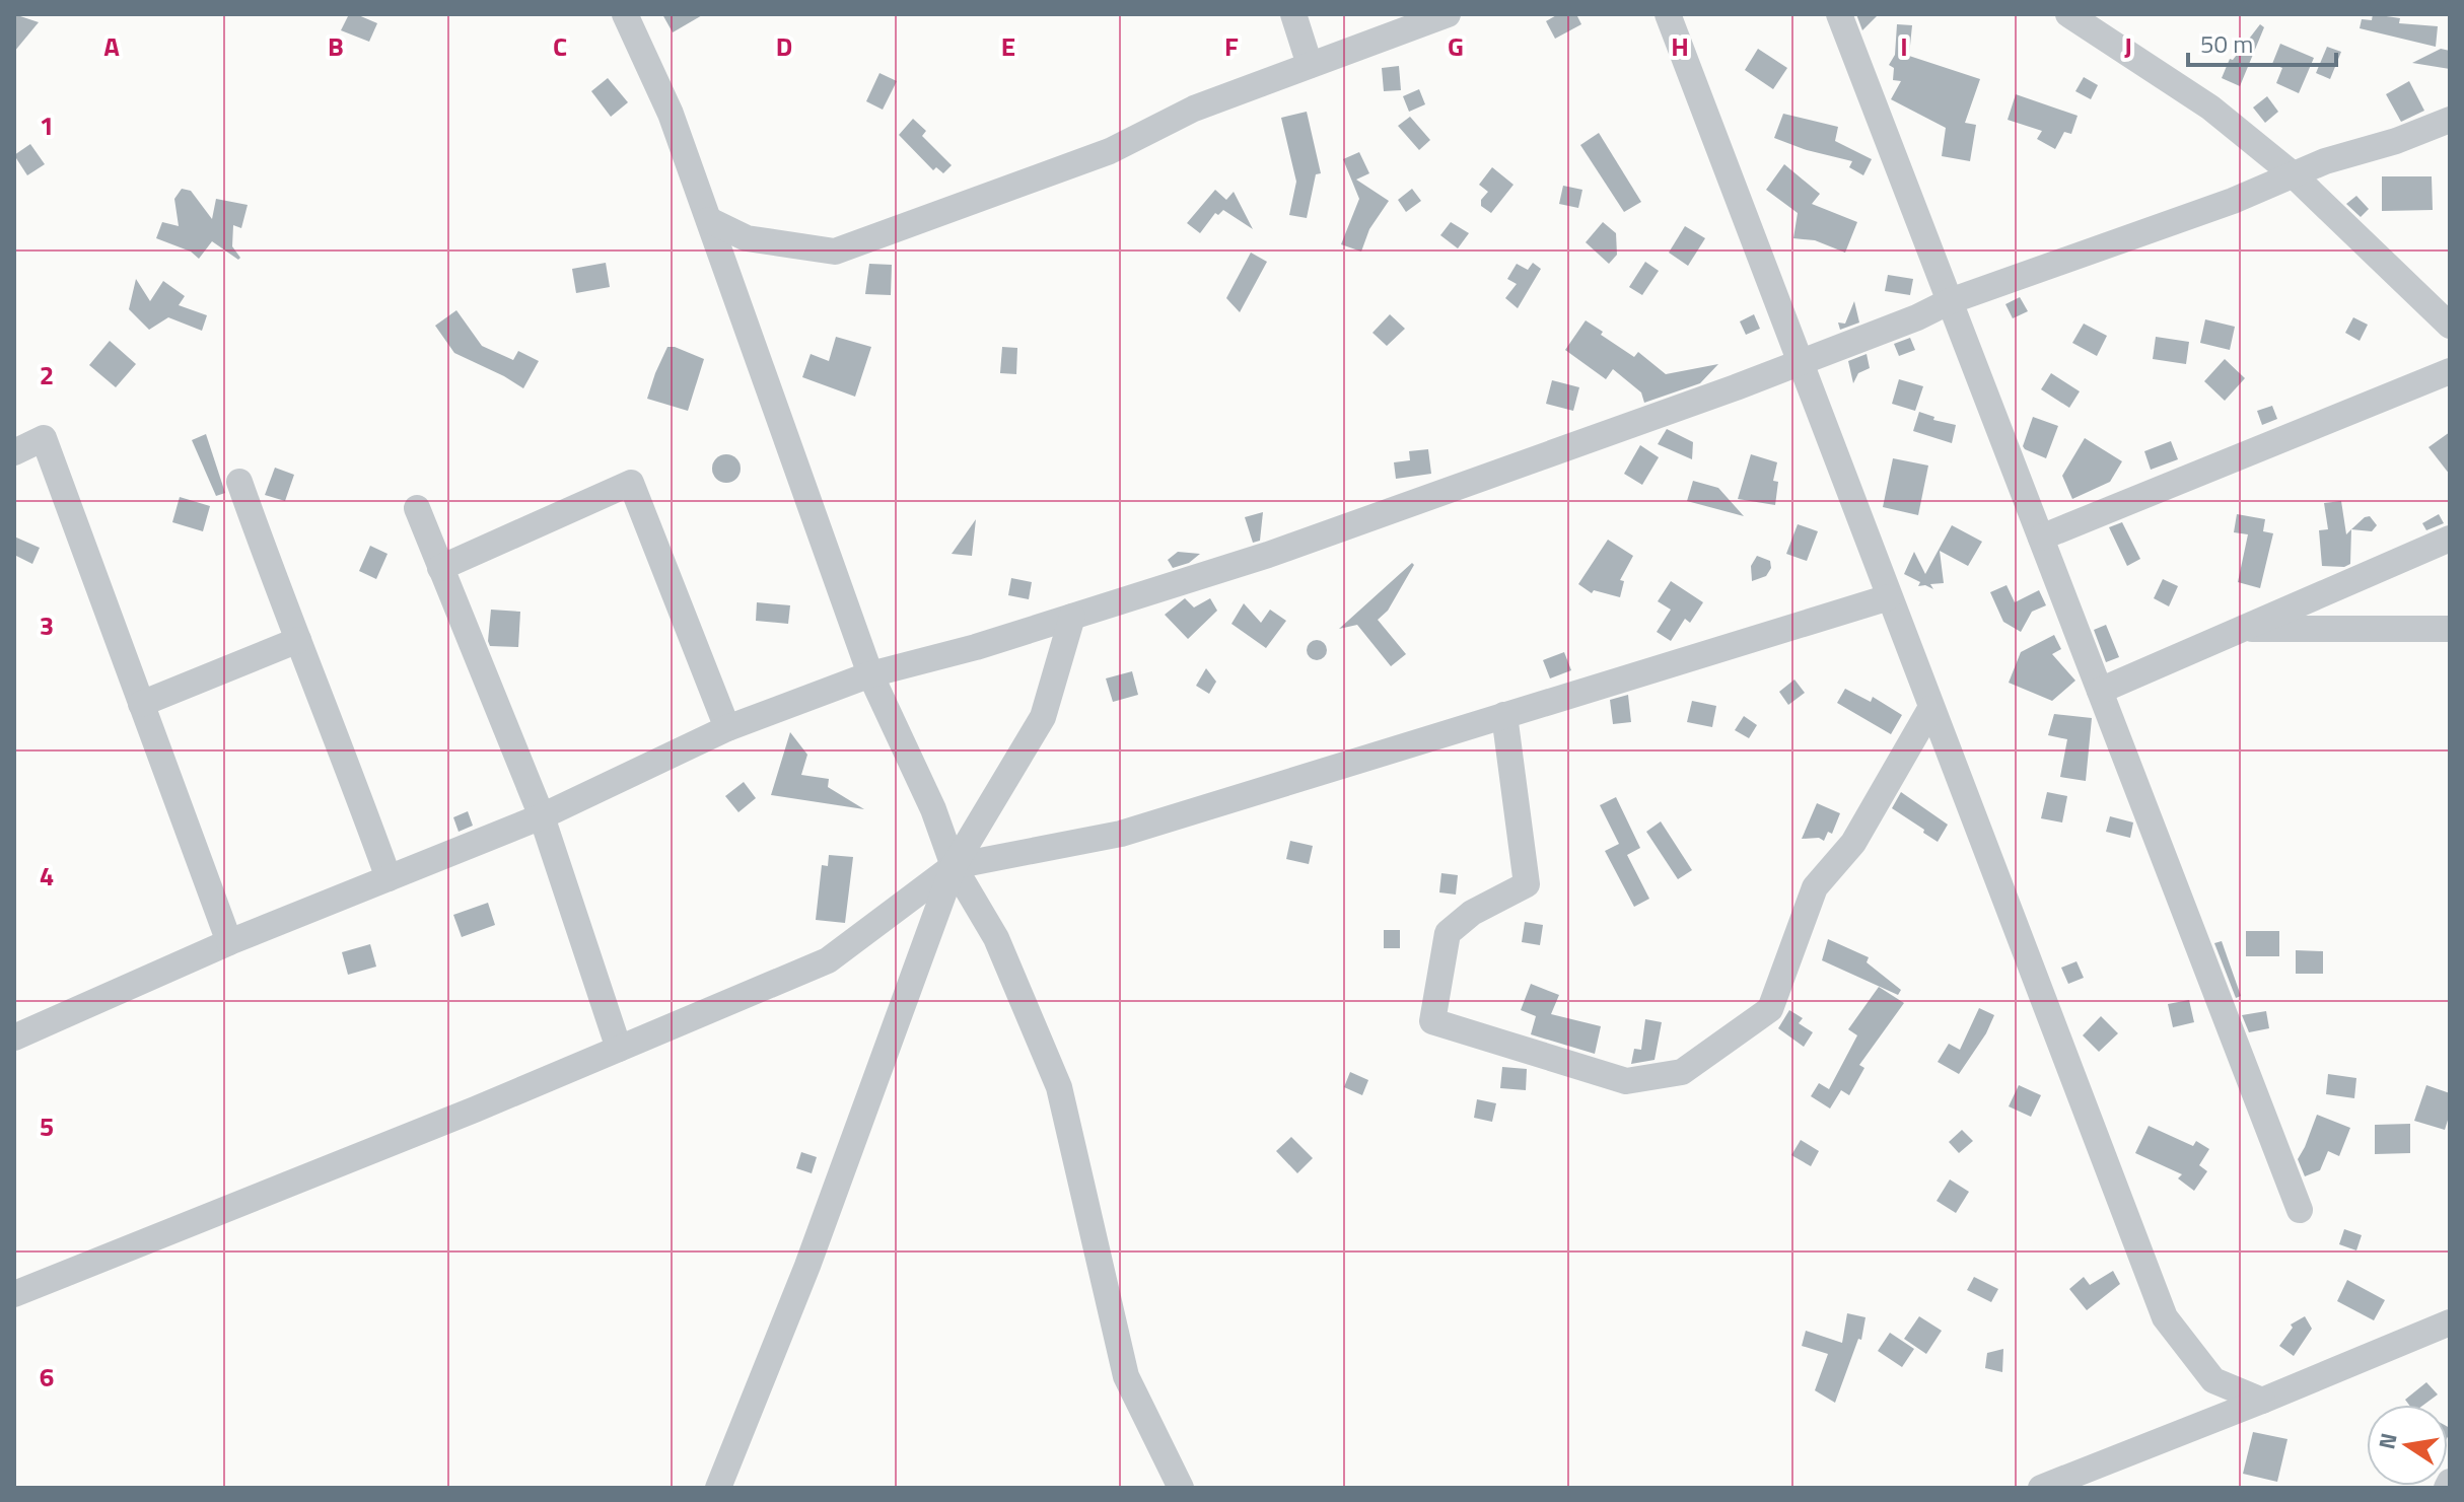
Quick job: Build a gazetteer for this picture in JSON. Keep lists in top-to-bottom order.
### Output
{
  "scale_bar": "50 m",
  "north": "left",
  "grid": {
    "columns": [
      "A",
      "B",
      "C",
      "D",
      "E",
      "F",
      "G",
      "H",
      "I",
      "J"
    ],
    "rows": [
      "1",
      "2",
      "3",
      "4",
      "5",
      "6"
    ]
  }
}
